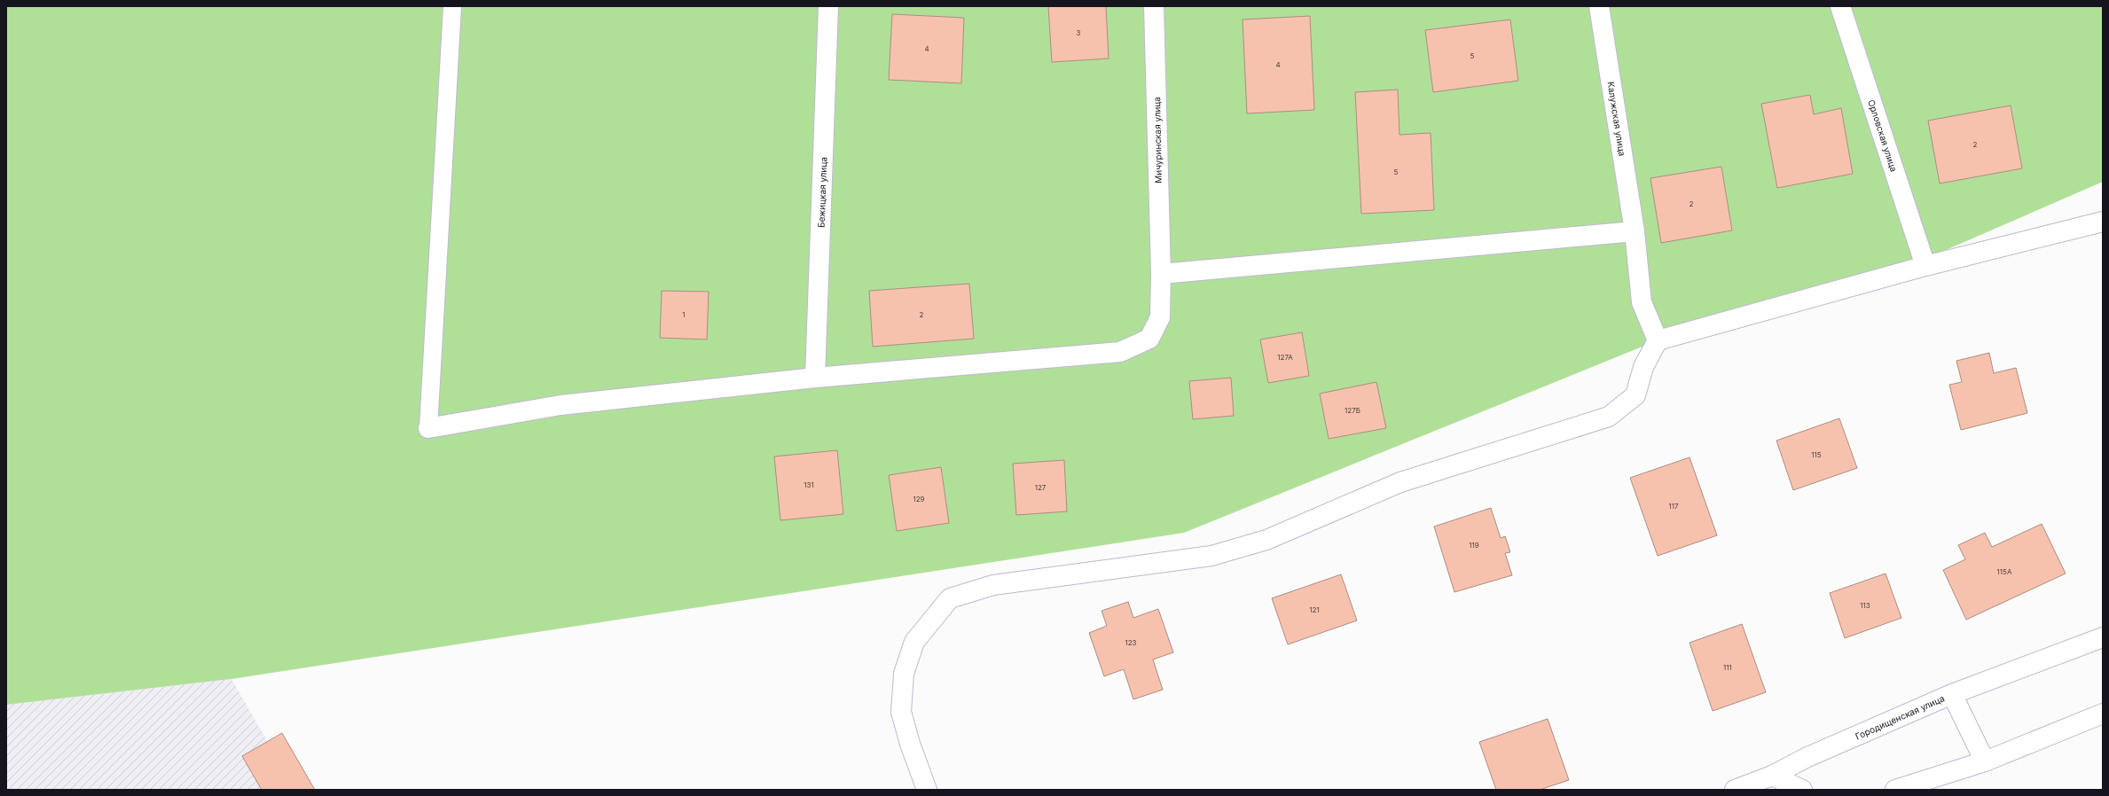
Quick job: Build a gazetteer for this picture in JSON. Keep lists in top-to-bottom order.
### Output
{
  "streets": {
    "street": [
      "Калужская улица",
      "Орловская улица",
      "Мичуринская улица",
      "Бежицкая улица",
      "Городищенская улица"
    ]
  },
  "crossings": [
    ["Мичуринская улица", "Бежицкая улица"]
  ],
  "house_numbers": [
    "3",
    "4",
    "5",
    "4",
    "2",
    "5",
    "2",
    "1",
    "2",
    "127А",
    "127Б",
    "115",
    "131",
    "127",
    "129",
    "117",
    "119",
    "115А",
    "113",
    "121",
    "123",
    "111"
  ]
}
